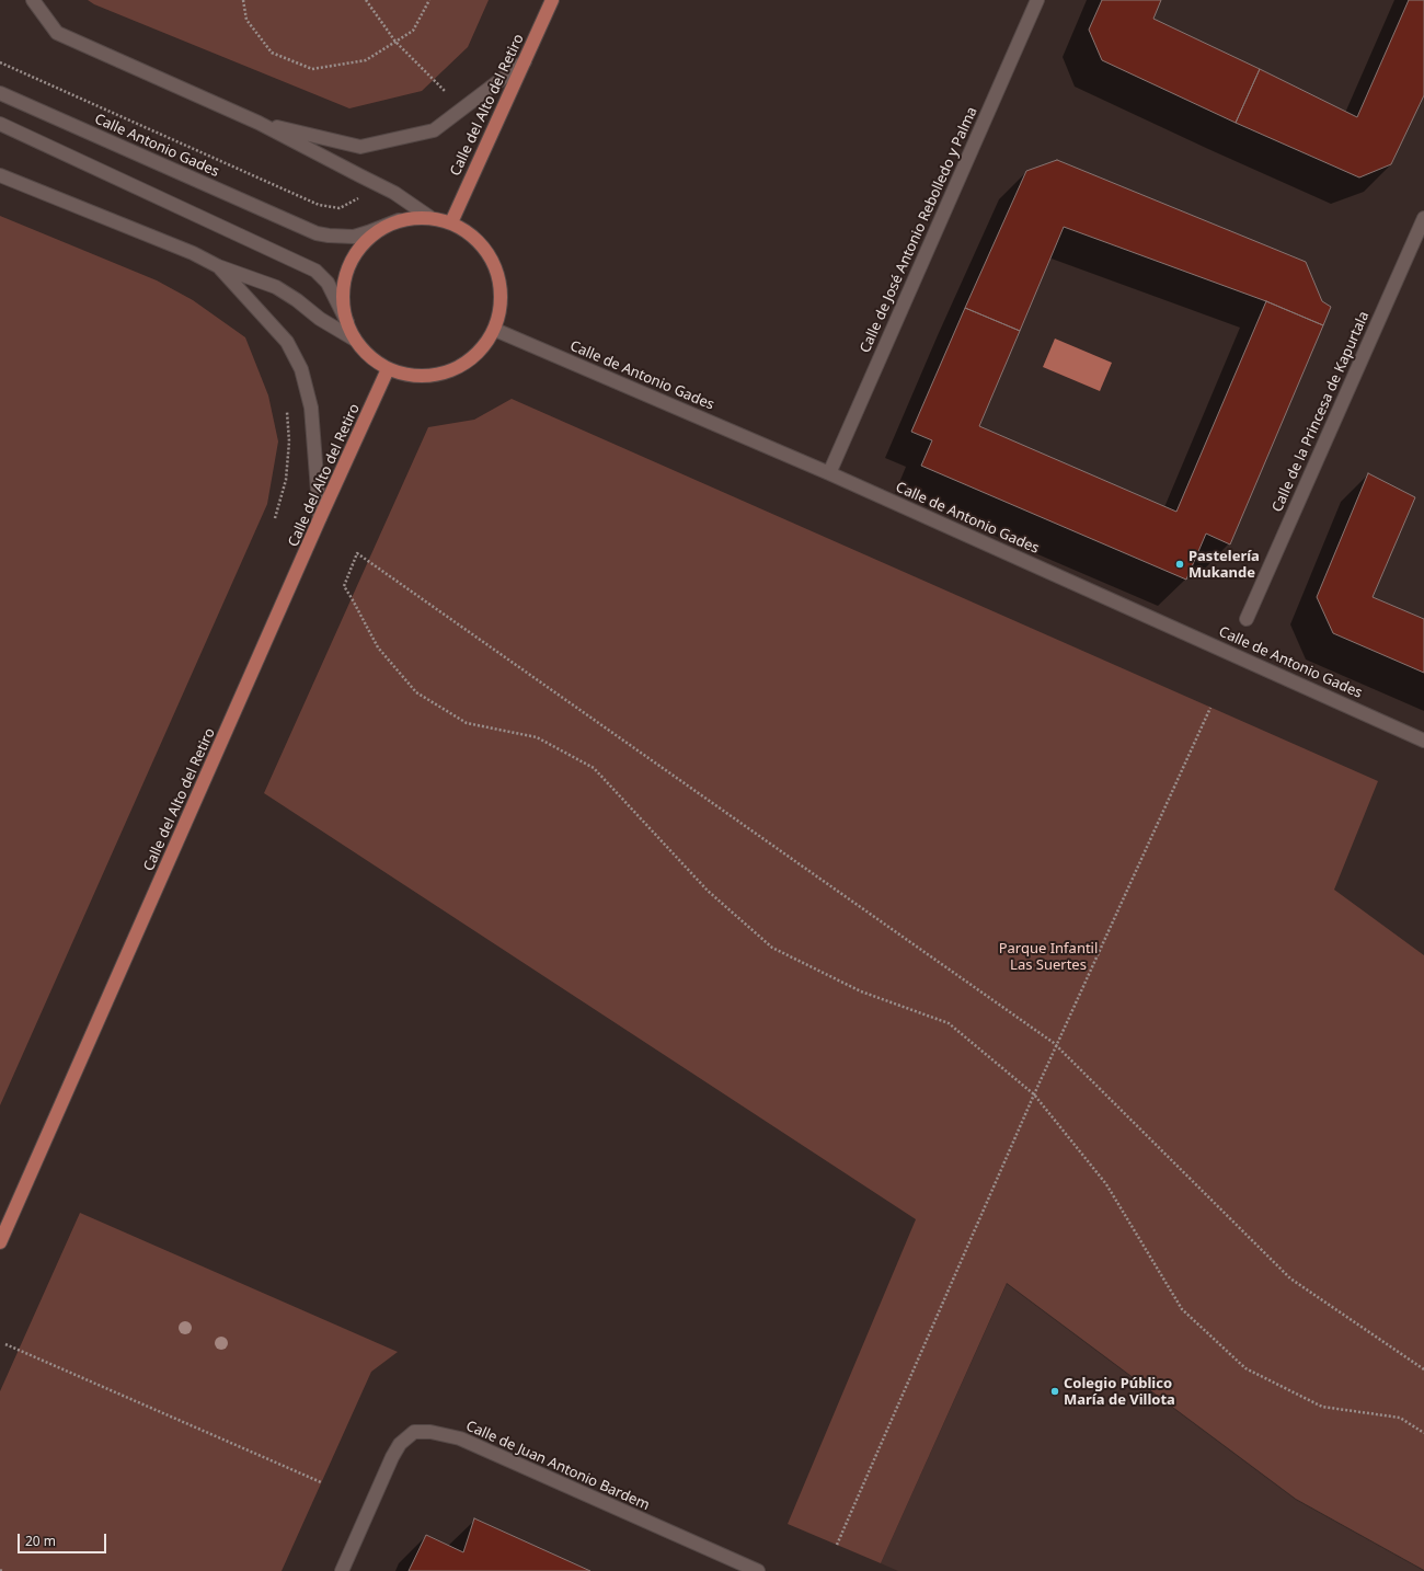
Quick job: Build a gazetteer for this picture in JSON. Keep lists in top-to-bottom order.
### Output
{
  "streets": {
    "main road": ["Calle del Alto del Retiro"],
    "street": [
      "Calle Antonio Gades",
      "Calle de José Antonio Rebolledo y Palma",
      "Calle de Antonio Gades",
      "Calle de la Princesa de Kapurtala",
      "Calle de Juan Antonio Bardem"
    ]
  },
  "crossings": [
    ["Calle de José Antonio Rebolledo y Palma", "Calle de Antonio Gades"]
  ],
  "parks": ["Parque Infantil Las Suertes"],
  "places": ["Pastelería Mukande", "Colegio Público María de Villota"],
  "scale_bar": "20 m"
}
